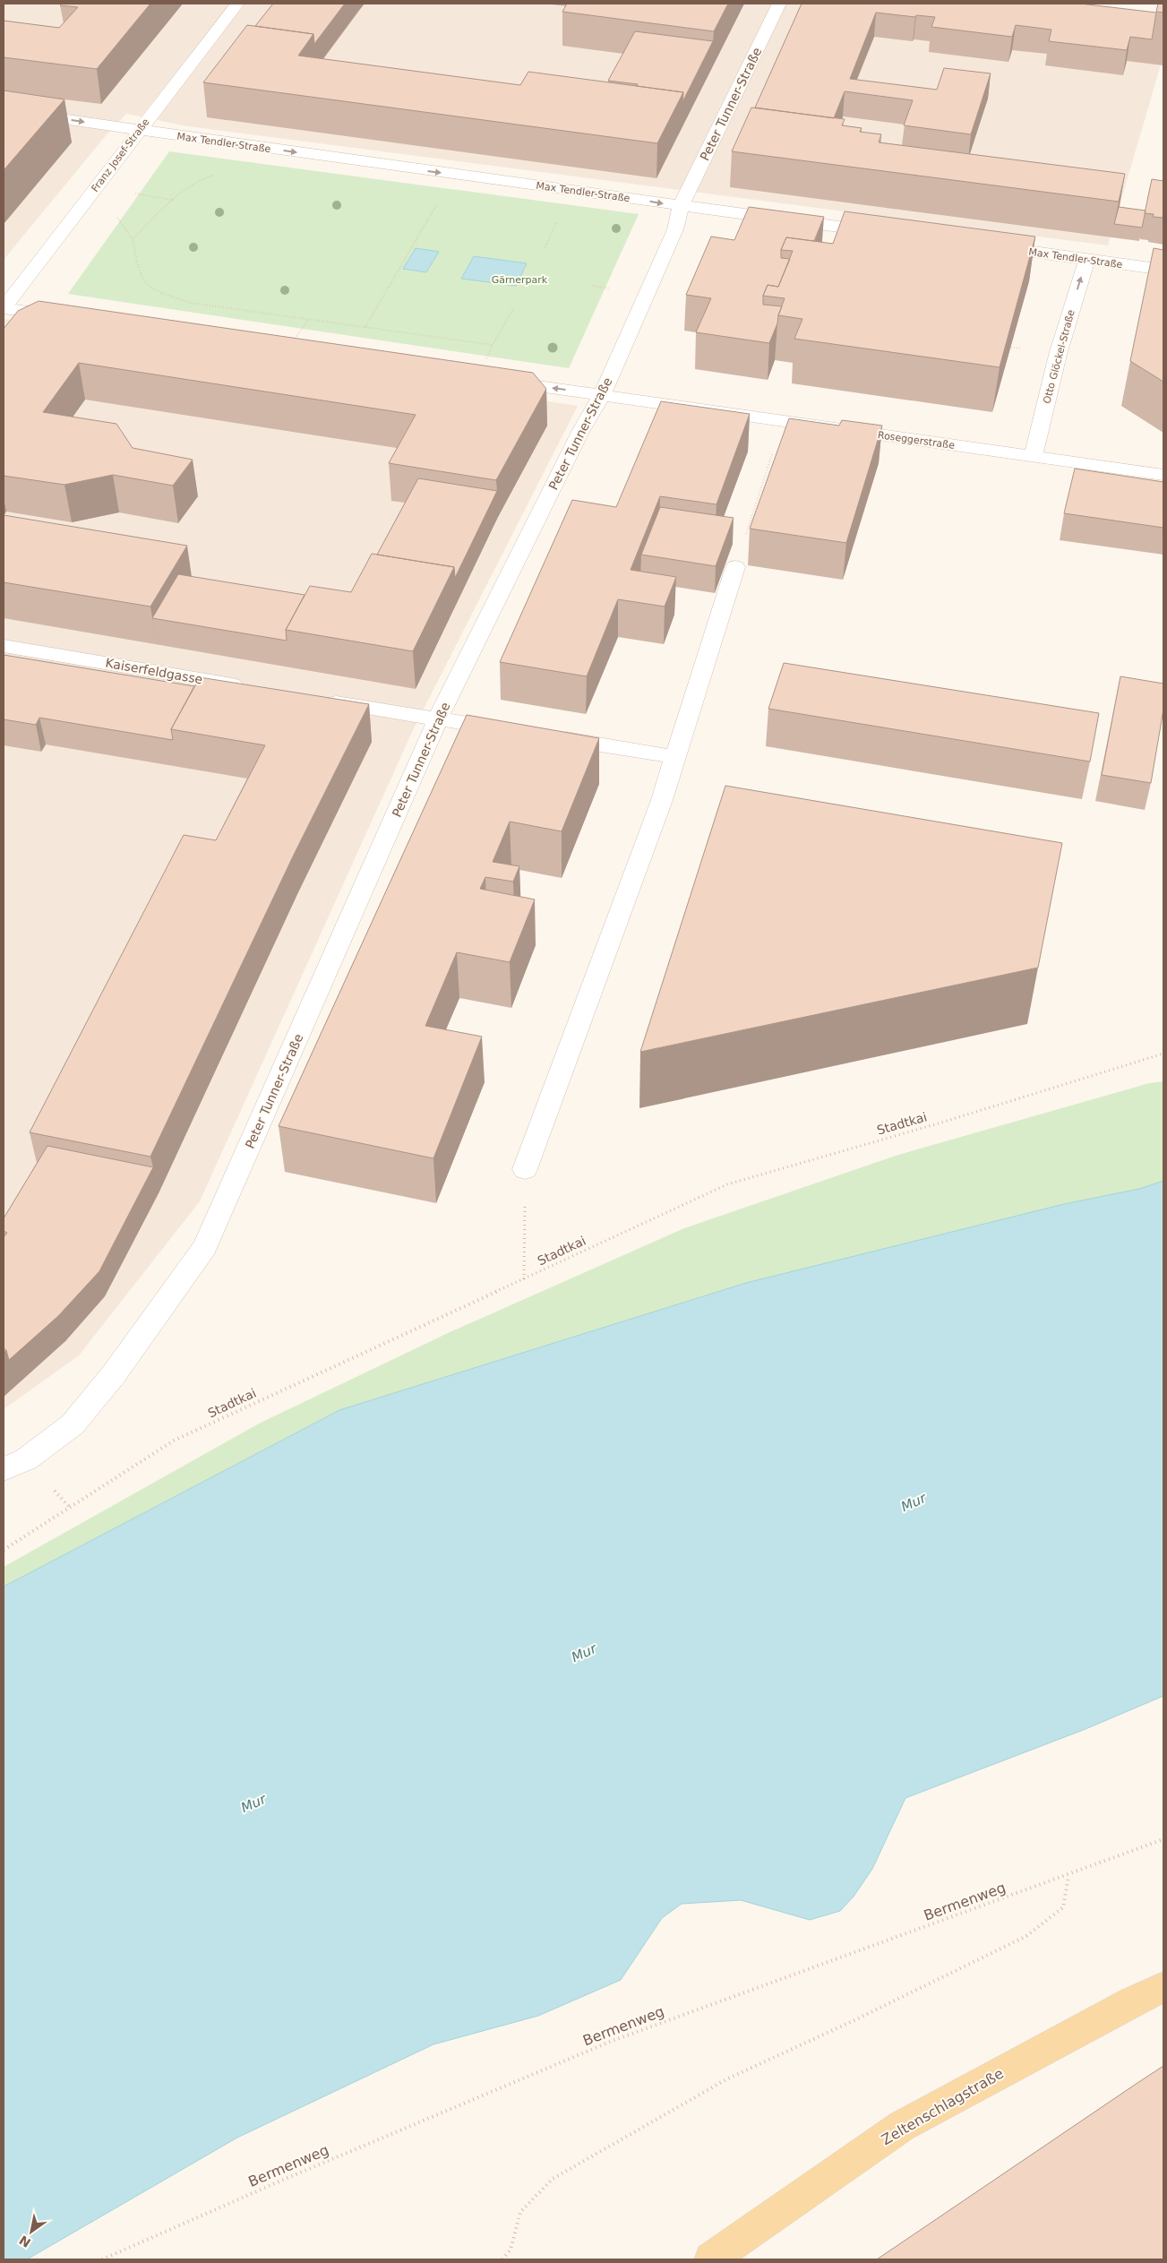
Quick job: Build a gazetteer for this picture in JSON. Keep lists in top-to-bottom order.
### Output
{
  "streets": {
    "main road": ["Zeltenschlagstraße"],
    "street": [
      "Peter Tunner-Straße",
      "Max Tendler-Straße",
      "Franz Josef-Straße",
      "Otto Glöckel-Straße",
      "Roseggerstraße",
      "Kaiserfeldgasse"
    ],
    "path": ["Stadtkai", "Bermenweg"]
  },
  "crossings": [
    ["Peter Tunner-Straße", "Max Tendler-Straße"],
    ["Peter Tunner-Straße", "Roseggerstraße"],
    ["Max Tendler-Straße", "Franz Josef-Straße"],
    ["Max Tendler-Straße", "Otto Glöckel-Straße"],
    ["Otto Glöckel-Straße", "Roseggerstraße"]
  ],
  "one_way": ["Max Tendler-Straße", "Otto Glöckel-Straße"],
  "water": ["Mur"],
  "parks": ["Gärnerpark"],
  "north": "bottom left"
}
